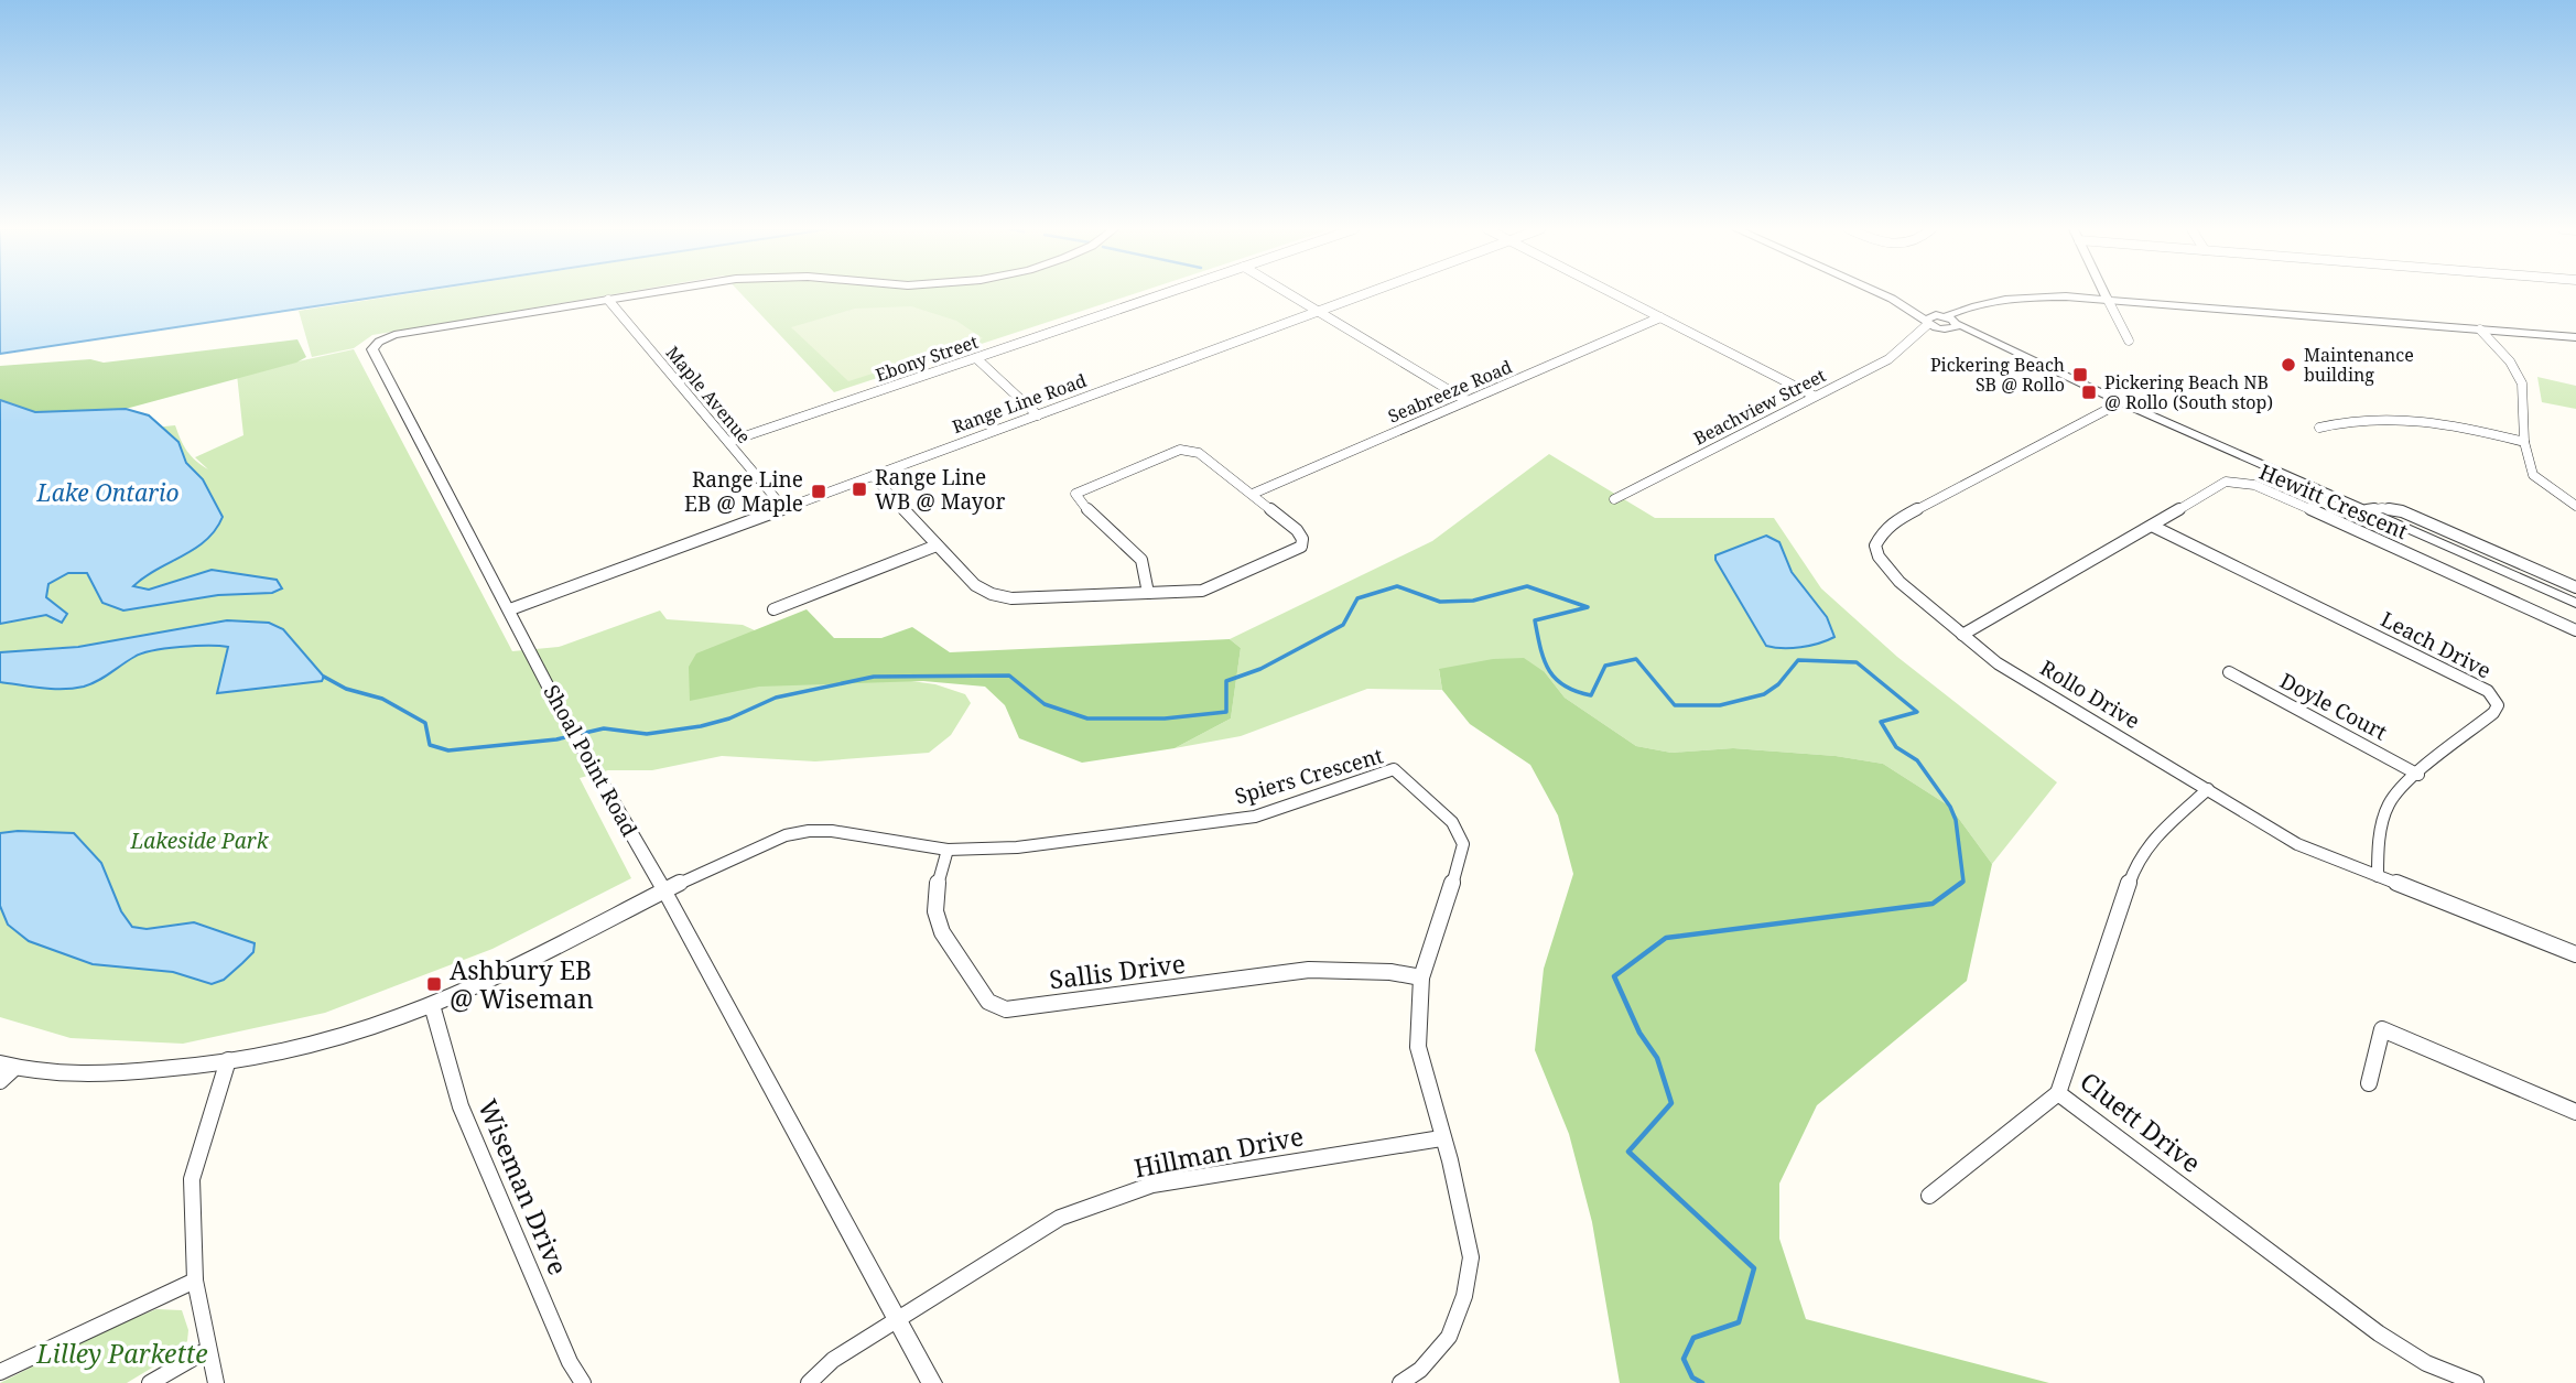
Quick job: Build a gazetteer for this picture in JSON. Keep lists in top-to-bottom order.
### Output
{
  "streets": {
    "street": [
      "Ebony Street",
      "Seabreeze Road",
      "Maple Avenue",
      "Range Line Road",
      "Beachview Street",
      "Hewitt Crescent",
      "Leach Drive",
      "Rollo Drive",
      "Doyle Court",
      "Shoal Point Road",
      "Spiers Crescent",
      "Sallis Drive",
      "Cluett Drive",
      "Hillman Drive",
      "Wiseman Drive"
    ]
  },
  "crossings": [
    ["Ebony Street", "Maple Avenue"],
    ["Maple Avenue", "Range Line Road"],
    ["Maple Avenue", "Shoal Point Road"],
    ["Range Line Road", "Shoal Point Road"],
    ["Hewitt Crescent", "Leach Drive"],
    ["Hewitt Crescent", "Rollo Drive"],
    ["Leach Drive", "Rollo Drive"],
    ["Leach Drive", "Doyle Court"],
    ["Rollo Drive", "Cluett Drive"],
    ["Shoal Point Road", "Spiers Crescent"],
    ["Shoal Point Road", "Hillman Drive"],
    ["Spiers Crescent", "Sallis Drive"],
    ["Spiers Crescent", "Hillman Drive"],
    ["Spiers Crescent", "Wiseman Drive"]
  ],
  "water": ["Lake Ontario"],
  "parks": ["Lakeside Park", "Lilley Parkette"],
  "places": {
    "other": ["Maintenance building"],
    "transit": [
      "Pickering Beach SB @ Rollo",
      "Pickering Beach NB @ Rollo (South stop)",
      "Range Line WB @ Mayor",
      "Range Line EB @ Maple",
      "Ashbury EB @ Wiseman"
    ]
  }
}
